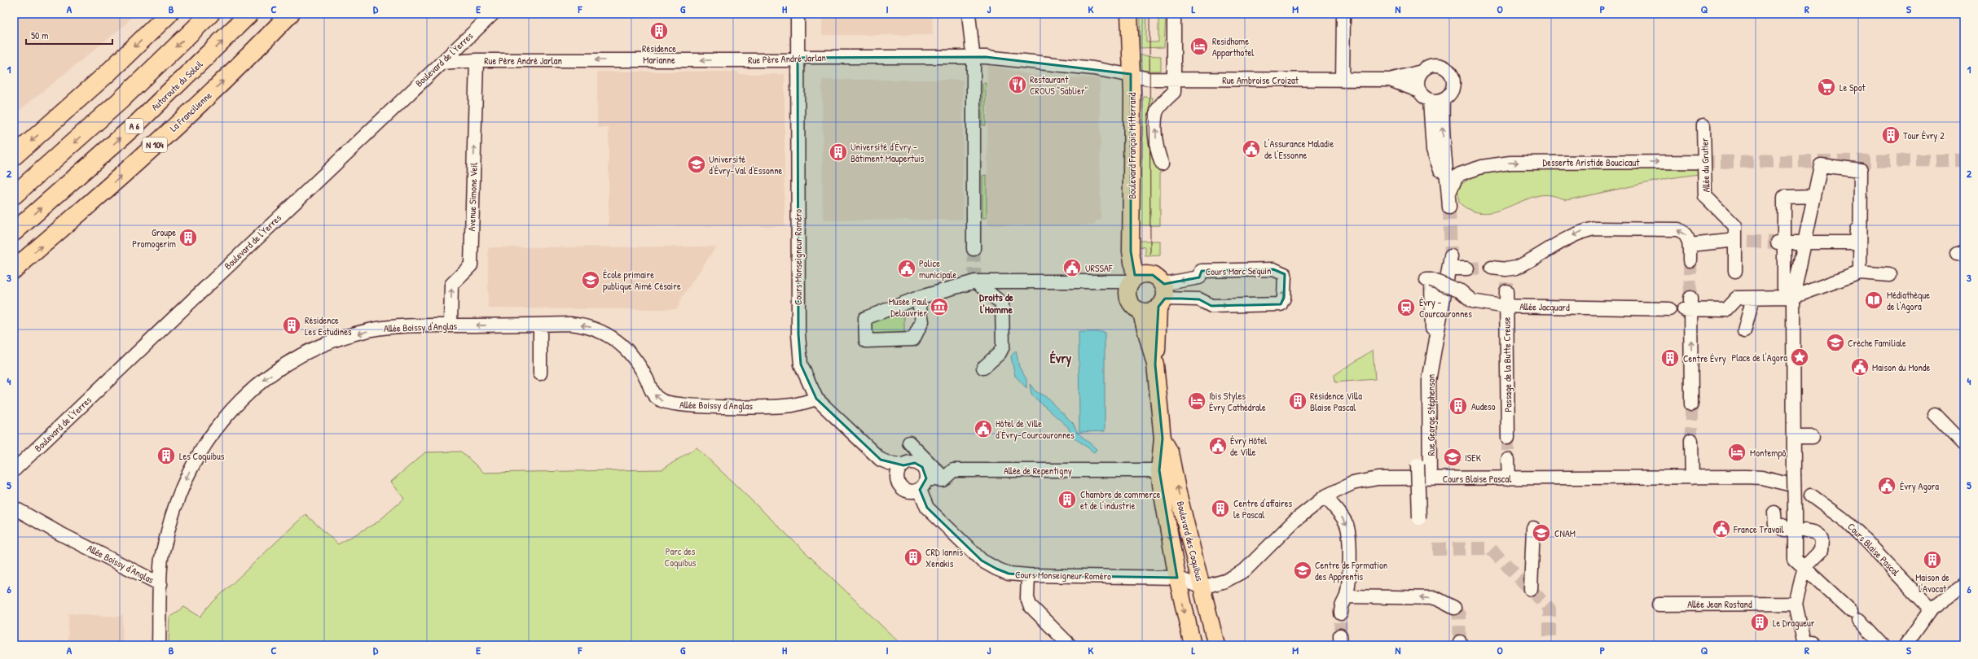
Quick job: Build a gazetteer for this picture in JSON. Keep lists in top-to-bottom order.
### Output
{
  "streets": {
    "highway": [
      "Autoroute du Soleil",
      "La Francilienne",
      "A 6",
      "N 104"
    ],
    "main road": ["Boulevard François Mitterrand", "Boulevard des Coquibus"],
    "street": [
      "Rue Père André Jarlan",
      "Boulevard de l'Yerres",
      "Rue Ambroise Croizat",
      "Desserte Aristide Boucicaut",
      "Allée du Grutier",
      "Avenue Simone Veil",
      "Cours Monseigneur Roméro",
      "Cours Marc Seguin",
      "Allée Jacquard",
      "Allée Boissy d'Anglas",
      "Passage de la Butte Creuse",
      "Rue George Stéphenson",
      "Allée de Repentigny",
      "Cours Blaise Pascal",
      "Allée Jean Rostand"
    ]
  },
  "crossings": [
    ["Rue Père André Jarlan", "Boulevard de l'Yerres"],
    ["Rue Père André Jarlan", "Rue Ambroise Croizat"],
    ["Rue Père André Jarlan", "Boulevard François Mitterrand"],
    ["Rue Père André Jarlan", "Avenue Simone Veil"],
    ["Rue Père André Jarlan", "Cours Monseigneur Roméro"],
    ["Rue Ambroise Croizat", "Boulevard François Mitterrand"],
    ["Boulevard François Mitterrand", "Cours Marc Seguin"],
    ["Boulevard François Mitterrand", "Boulevard des Coquibus"],
    ["Avenue Simone Veil", "Allée Boissy d'Anglas"],
    ["Cours Monseigneur Roméro", "Allée Boissy d'Anglas"],
    ["Cours Monseigneur Roméro", "Cours Blaise Pascal"],
    ["Cours Monseigneur Roméro", "Boulevard des Coquibus"],
    ["Cours Marc Seguin", "Boulevard des Coquibus"],
    ["Rue George Stéphenson", "Cours Blaise Pascal"],
    ["Cours Blaise Pascal", "Boulevard des Coquibus"]
  ],
  "one_way": [
    "Rue Père André Jarlan",
    "Desserte Aristide Boucicaut",
    "Avenue Simone Veil",
    "Allée Boissy d'Anglas"
  ],
  "districts": ["Droits de l'Homme", "Évry"],
  "parks": ["Parc des Coquibus"],
  "places": {
    "building": [
      "Résidence Marianne",
      "Tour Évry 2",
      "Université d'Évry - Bâtiment Maupertuis",
      "Groupe Promogerim",
      "Résidence Les Estudines",
      "Centre Évry",
      "Résidence Villa Blaise Pascal",
      "Audeso",
      "Les Coquibus",
      "Chambre de commerce et de l'industrie",
      "Centre d'affaires le Pascal",
      "CRD Iannis Xenakis",
      "Maison de l'Avocat",
      "Le Dragueur"
    ],
    "hotel": ["Residhome Apparthotel", "Ibis Styles Évry Cathédrale", "Montempô"],
    "restaurant": ["Restaurant CROUS \"Sablier\""],
    "supermarket": ["Le Spot"],
    "public building": [
      "L'Assurance Maladie de l'Essonne",
      "URSSAF",
      "Police municipale",
      "Maison du Monde",
      "Hôtel de Ville d’Évry-Courcouronnes",
      "Évry Hôtel de Ville",
      "Évry Agora",
      "France Travail"
    ],
    "school or university": [
      "Université d'Évry-Val d'Essonne",
      "École primaire publique Aimé Césaire",
      "Crèche Familiale",
      "ISEK",
      "CNAM",
      "Centre de Formation des Apprentis"
    ],
    "library": ["Médiathèque de l'Agora"],
    "museum": ["Musée Paul Delouvrier"],
    "station": ["Évry - Courcouronnes"],
    "place": ["Place de l'Agora"]
  },
  "scale_bar": "50 m",
  "grid": {
    "columns": [
      "A",
      "B",
      "C",
      "D",
      "E",
      "F",
      "G",
      "H",
      "I",
      "J",
      "K",
      "L",
      "M",
      "N",
      "O",
      "P",
      "Q",
      "R",
      "S"
    ],
    "rows": [
      "1",
      "2",
      "3",
      "4",
      "5",
      "6"
    ]
  }
}
